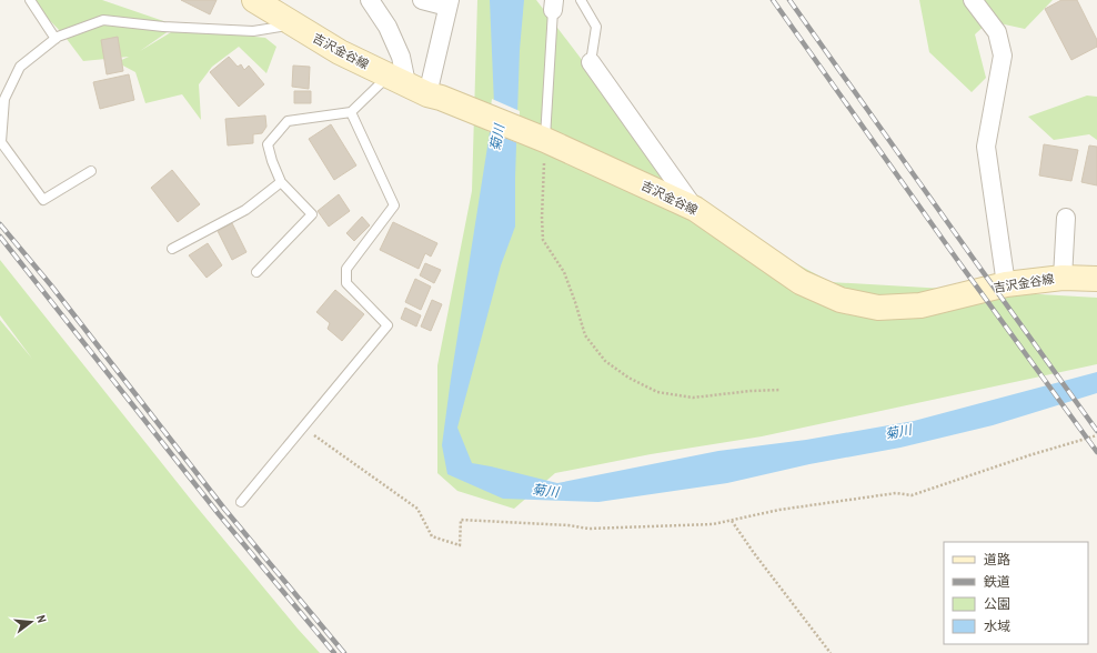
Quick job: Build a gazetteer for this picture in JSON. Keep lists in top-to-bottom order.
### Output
{
  "streets": {
    "main road": ["吉沢金谷線"]
  },
  "water": ["菊川"],
  "legend": [
    "道路",
    "鉄道",
    "公園",
    "水域"
  ],
  "north": "right"
}
